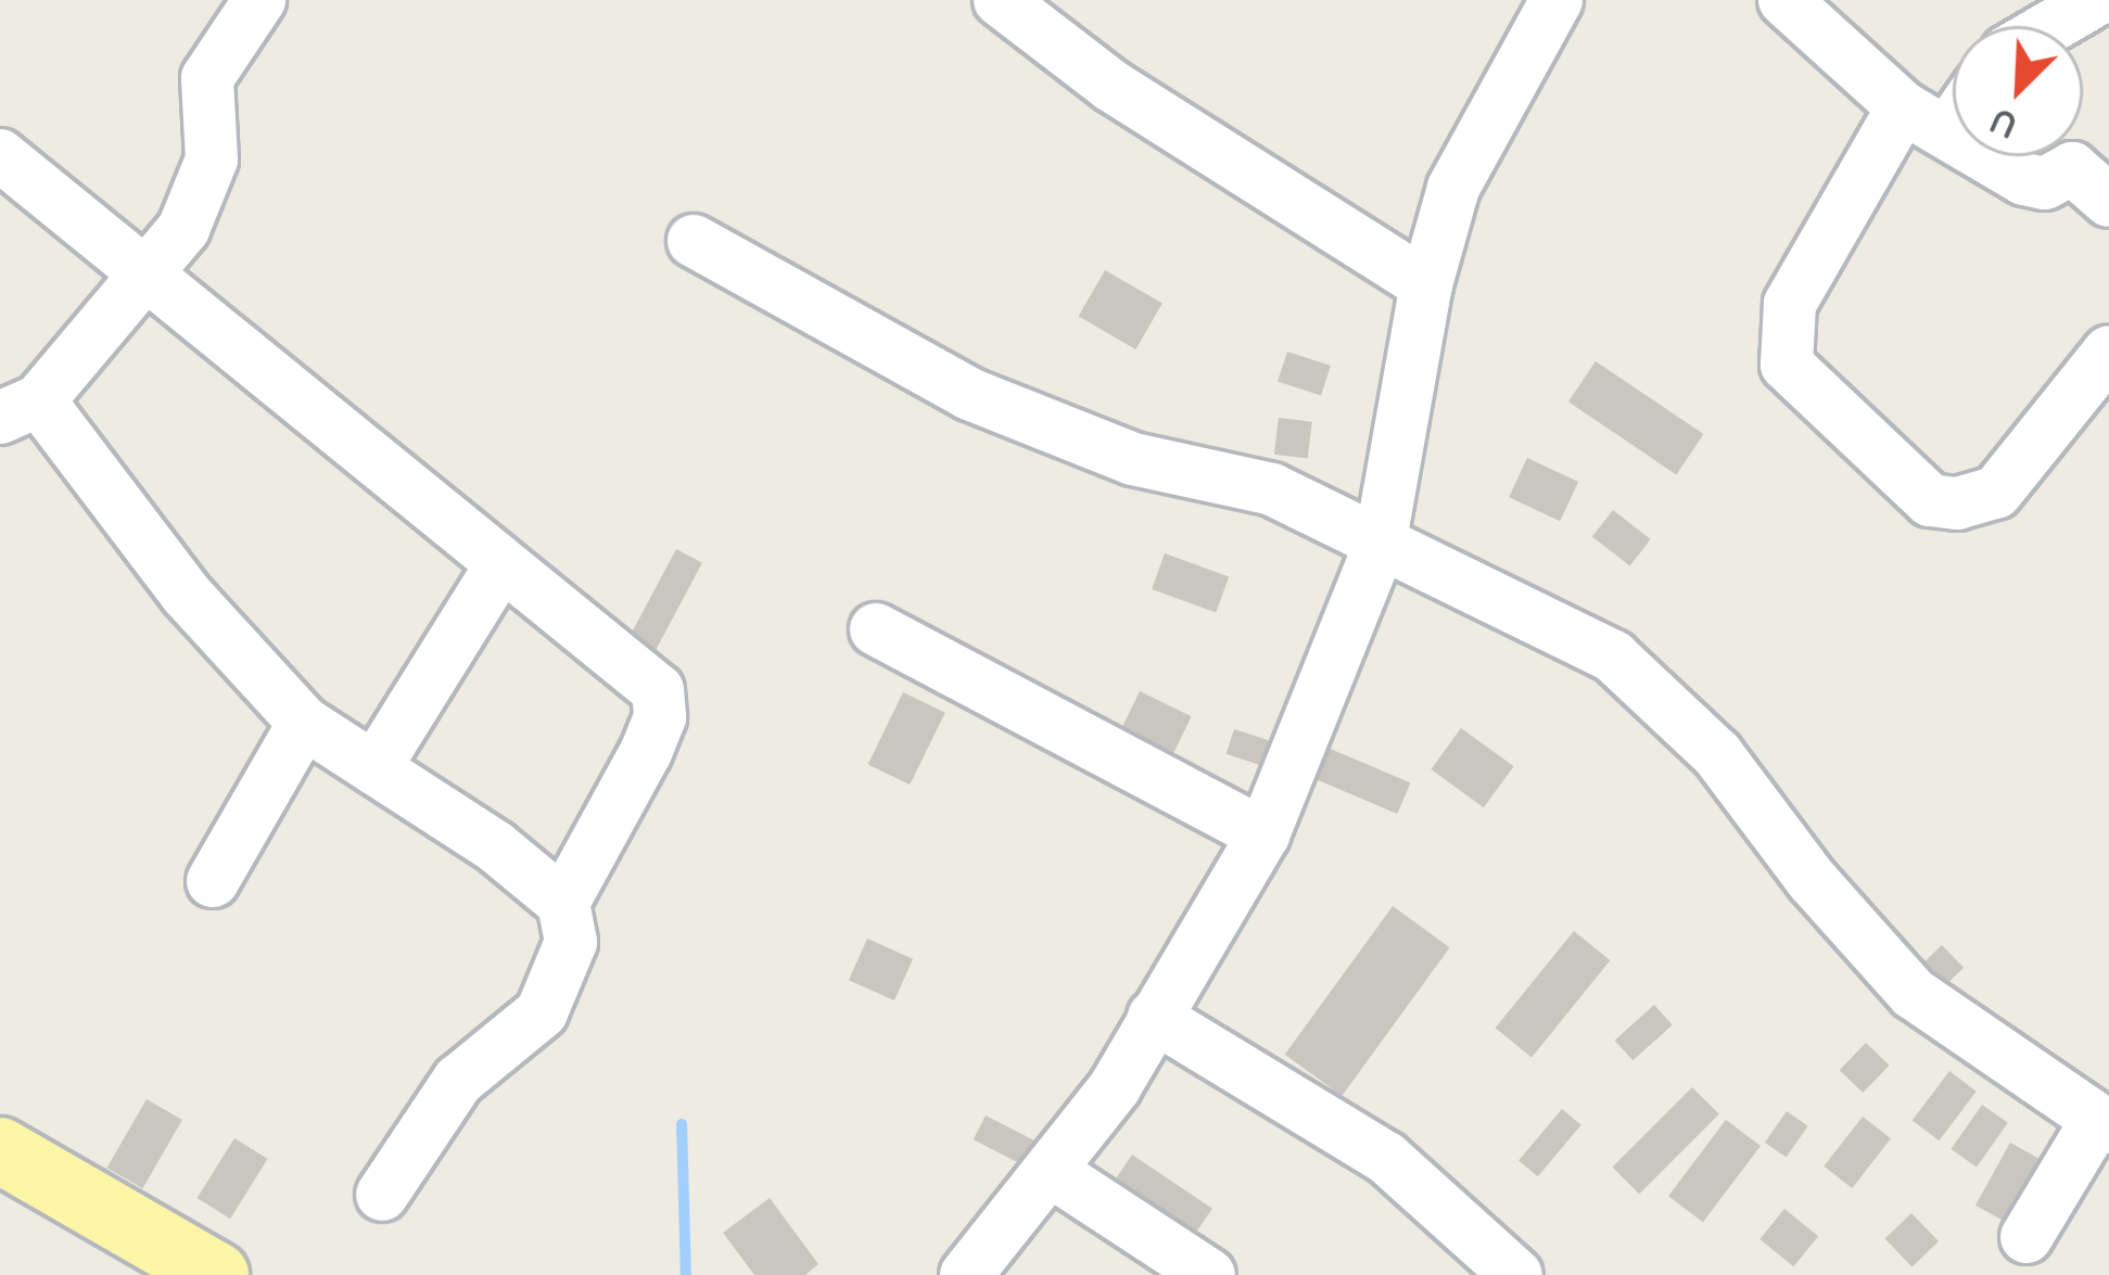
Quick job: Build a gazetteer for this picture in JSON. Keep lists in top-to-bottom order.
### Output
{
  "north": "bottom left"
}
